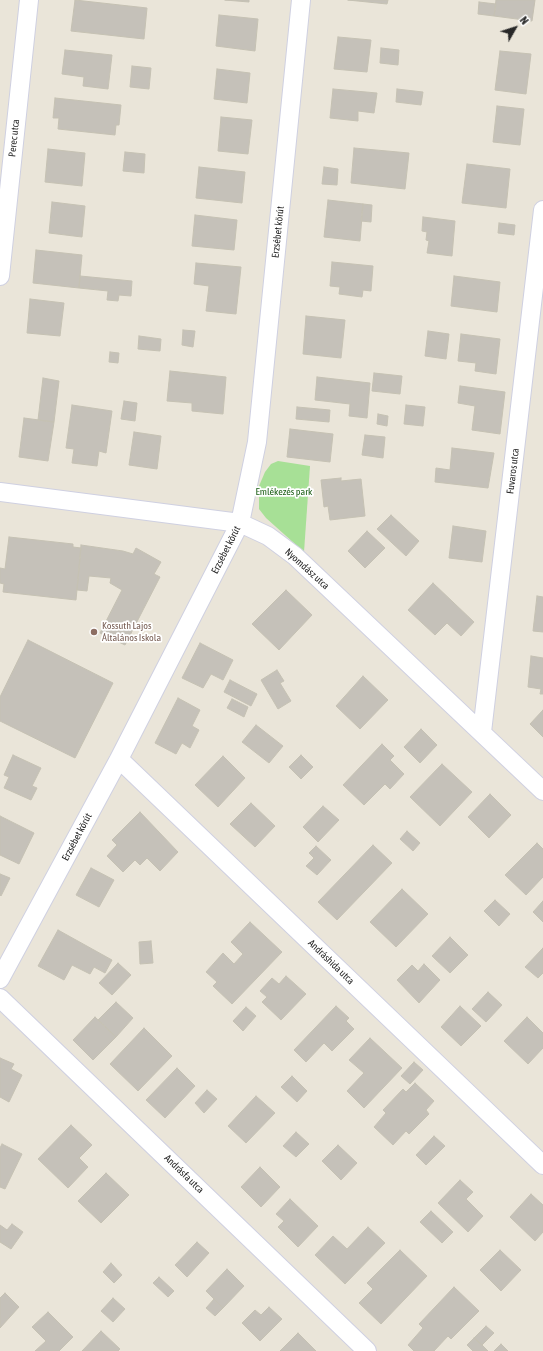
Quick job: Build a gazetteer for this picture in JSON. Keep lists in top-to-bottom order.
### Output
{
  "streets": {
    "street": [
      "Perec utca",
      "Erzsébet körút",
      "Fuvaros utca",
      "Nyomdász utca",
      "Andráshida utca",
      "Andrásfa utca"
    ]
  },
  "crossings": [
    ["Erzsébet körút", "Nyomdász utca"],
    ["Erzsébet körút", "Andráshida utca"],
    ["Fuvaros utca", "Nyomdász utca"]
  ],
  "parks": ["Emlékezés park"],
  "places": ["Kossuth Lajos Általános Iskola"],
  "north": "top right"
}
